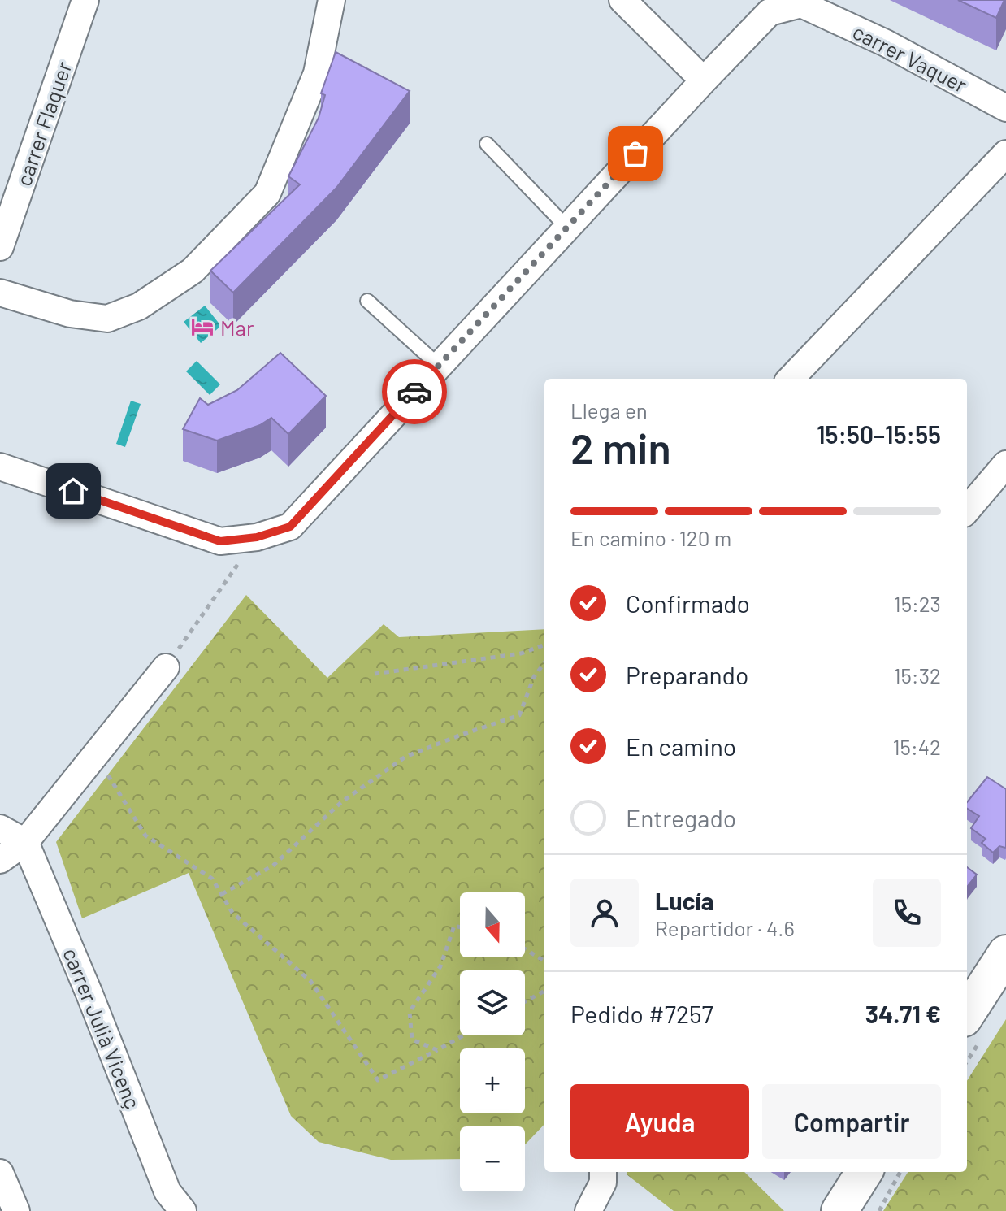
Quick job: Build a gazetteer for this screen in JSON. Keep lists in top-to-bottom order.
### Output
{
  "streets": {
    "street": ["carrer Vaquer", "carrer Flaquer", "carrer Julià Vicenç"]
  },
  "places": {
    "hotel": ["Mar"]
  },
  "north": "bottom",
  "page": {
    "heading": ["2 min", "Llega en", "15:50–15:55"],
    "panel": [
      "Lucía",
      "Repartidor · 4.6",
      "Pedido #7257",
      "34.71 €"
    ],
    "bar": "En camino · 120 m",
    "list": [
      ["Confirmado", "15:23"],
      ["Preparando", "15:32"],
      ["En camino", "15:42"],
      "Entregado"
    ],
    "map_buttons": ["+", "−"],
    "buttons": ["Ayuda", "Compartir"]
  }
}
